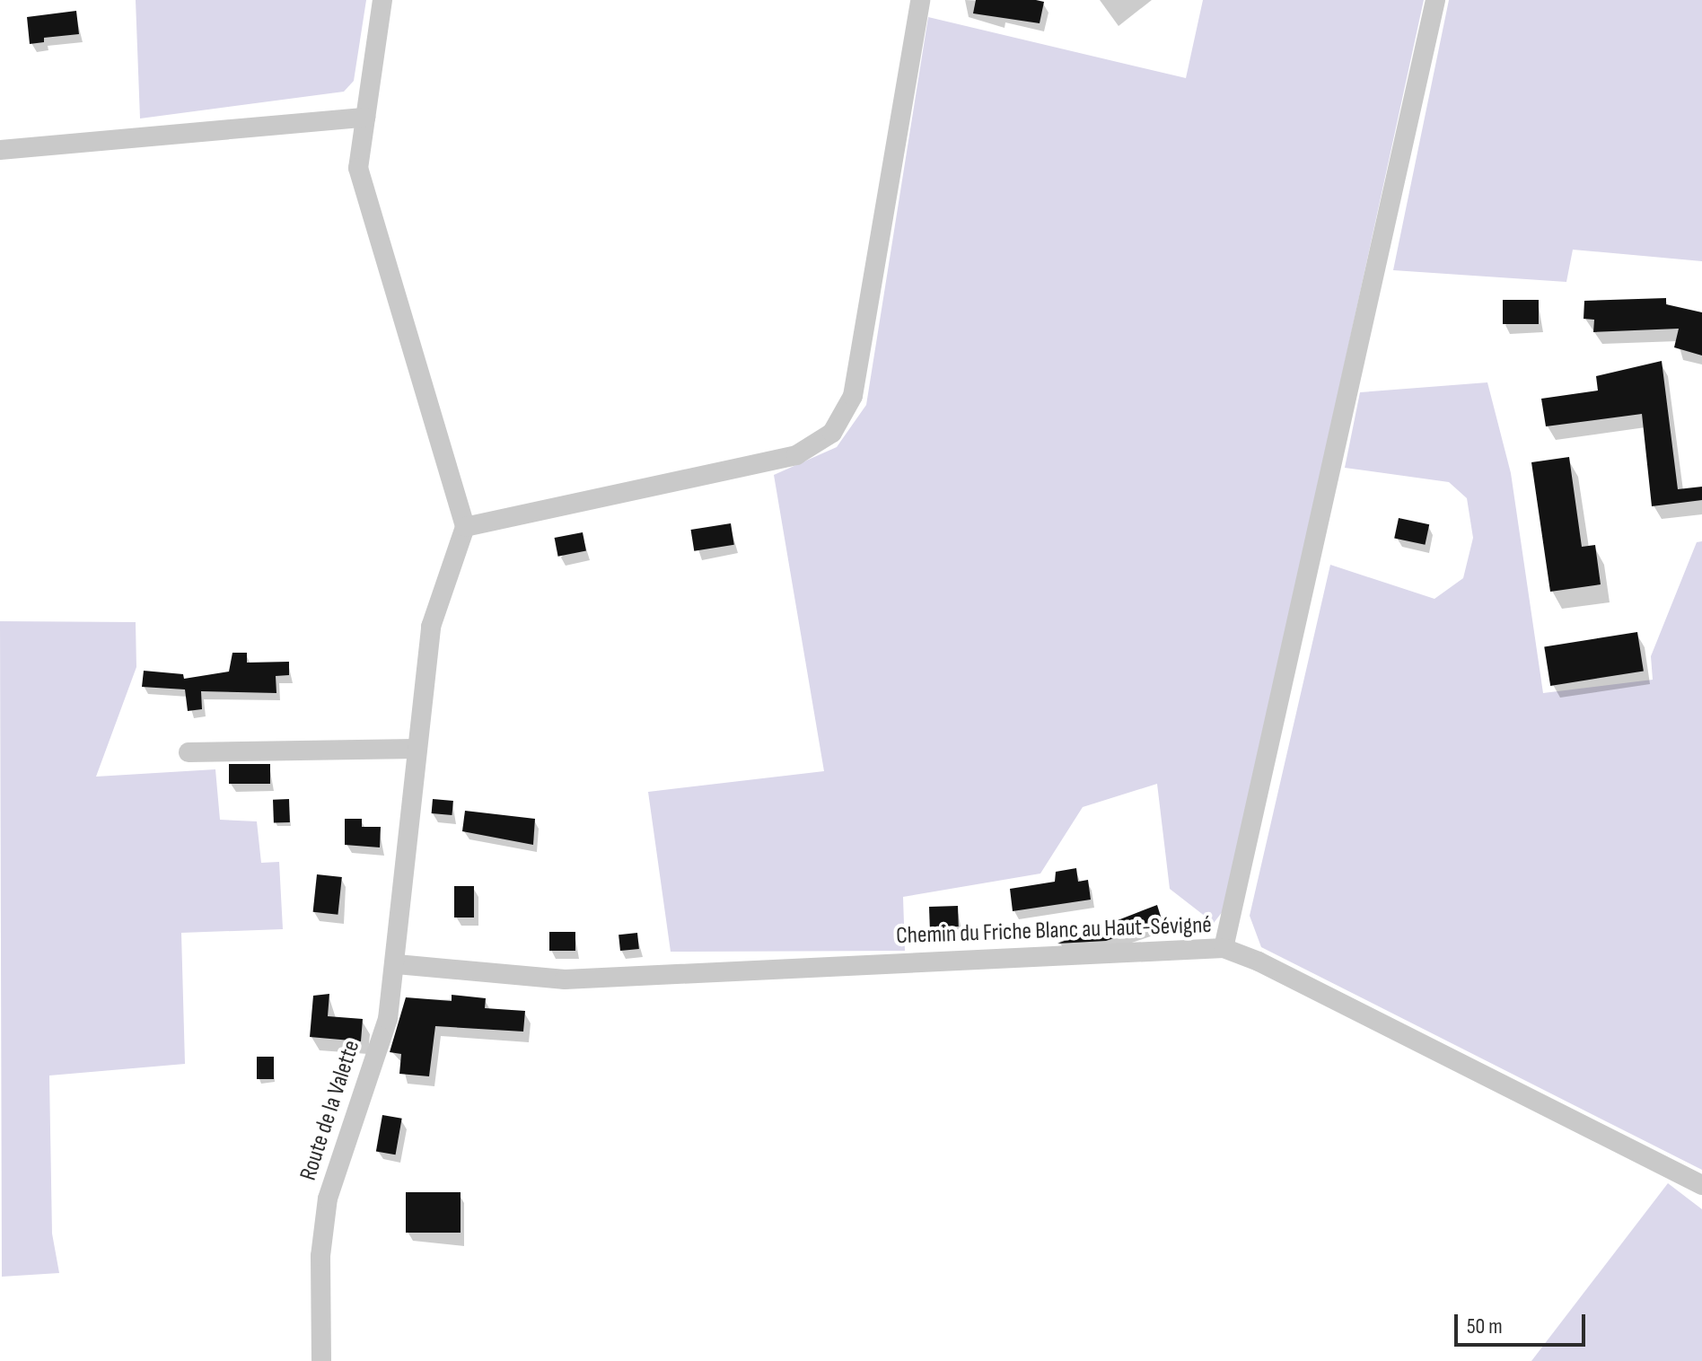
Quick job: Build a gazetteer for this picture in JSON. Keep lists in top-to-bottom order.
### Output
{
  "streets": {
    "street": ["Chemin du Friche Blanc au Haut-Sévigné", "Route de la Valette"]
  },
  "crossings": [
    ["Chemin du Friche Blanc au Haut-Sévigné", "Route de la Valette"]
  ],
  "scale_bar": "50 m"
}
